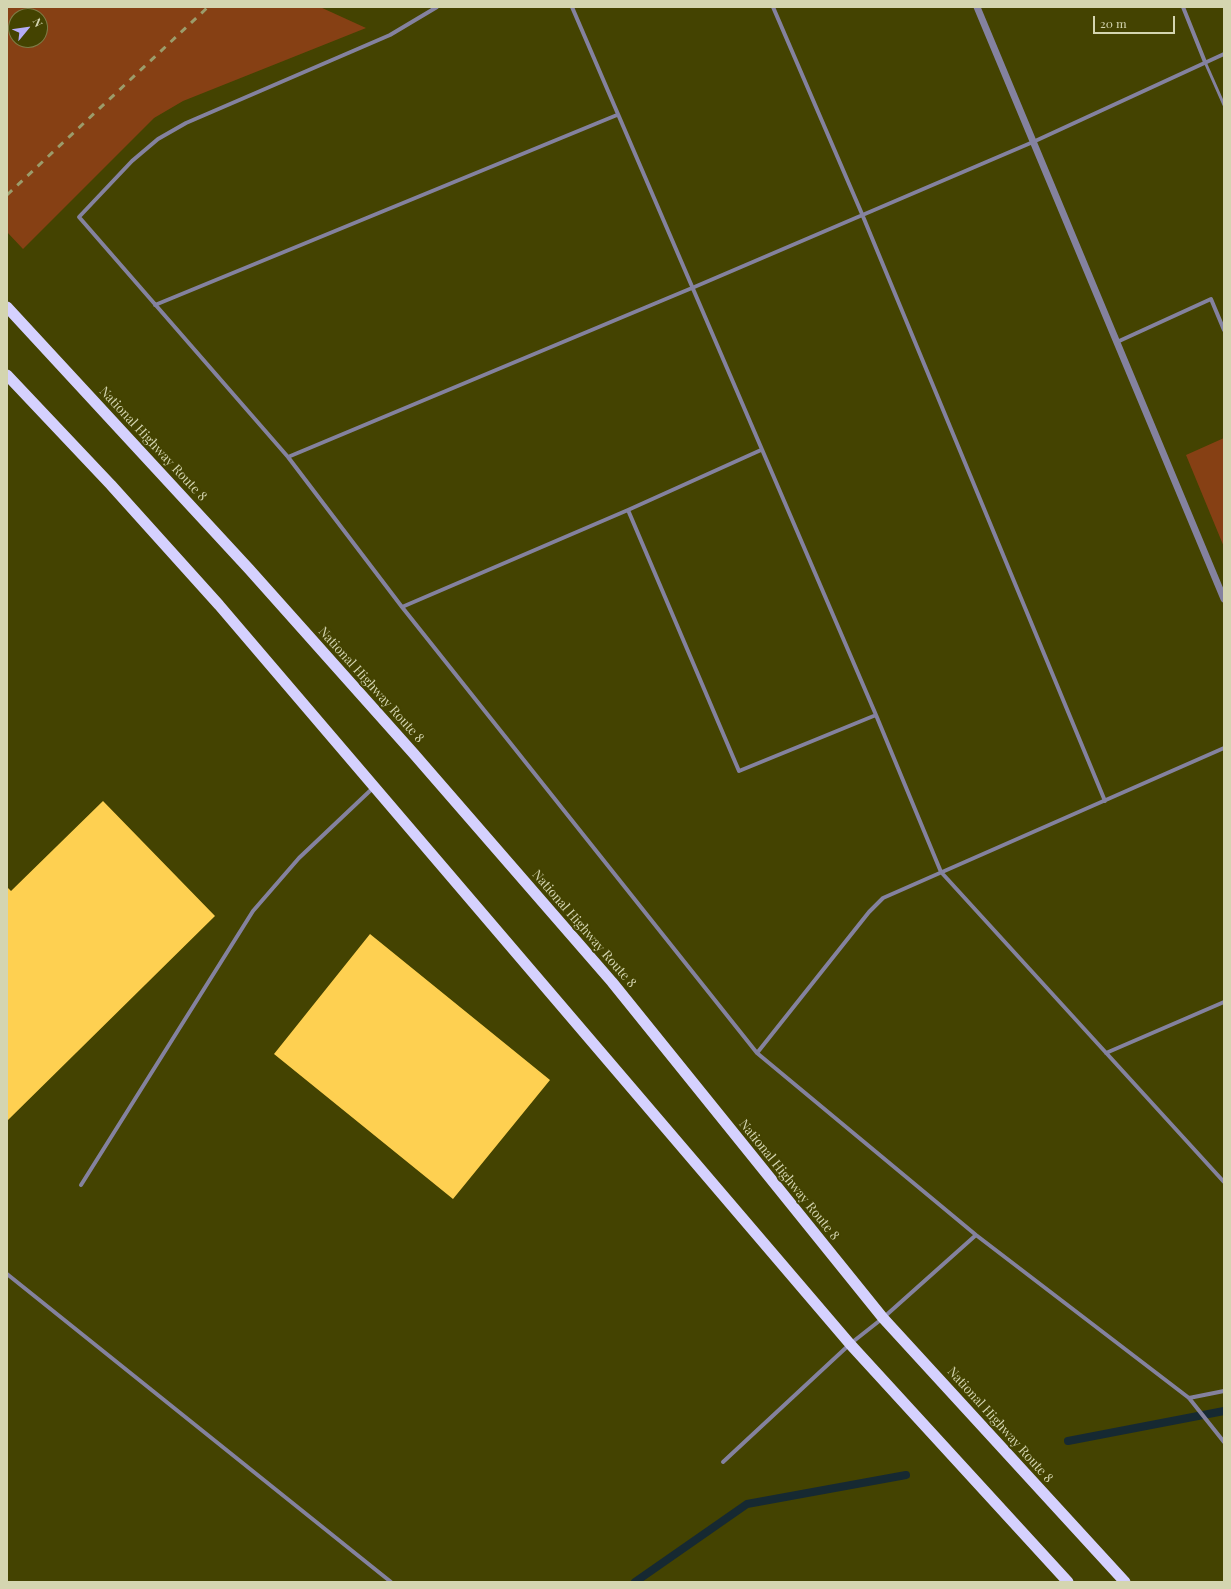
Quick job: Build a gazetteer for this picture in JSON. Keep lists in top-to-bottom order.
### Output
{
  "streets": {
    "highway": ["National Highway Route 8"]
  },
  "scale_bar": "20 m",
  "north": "top right"
}
